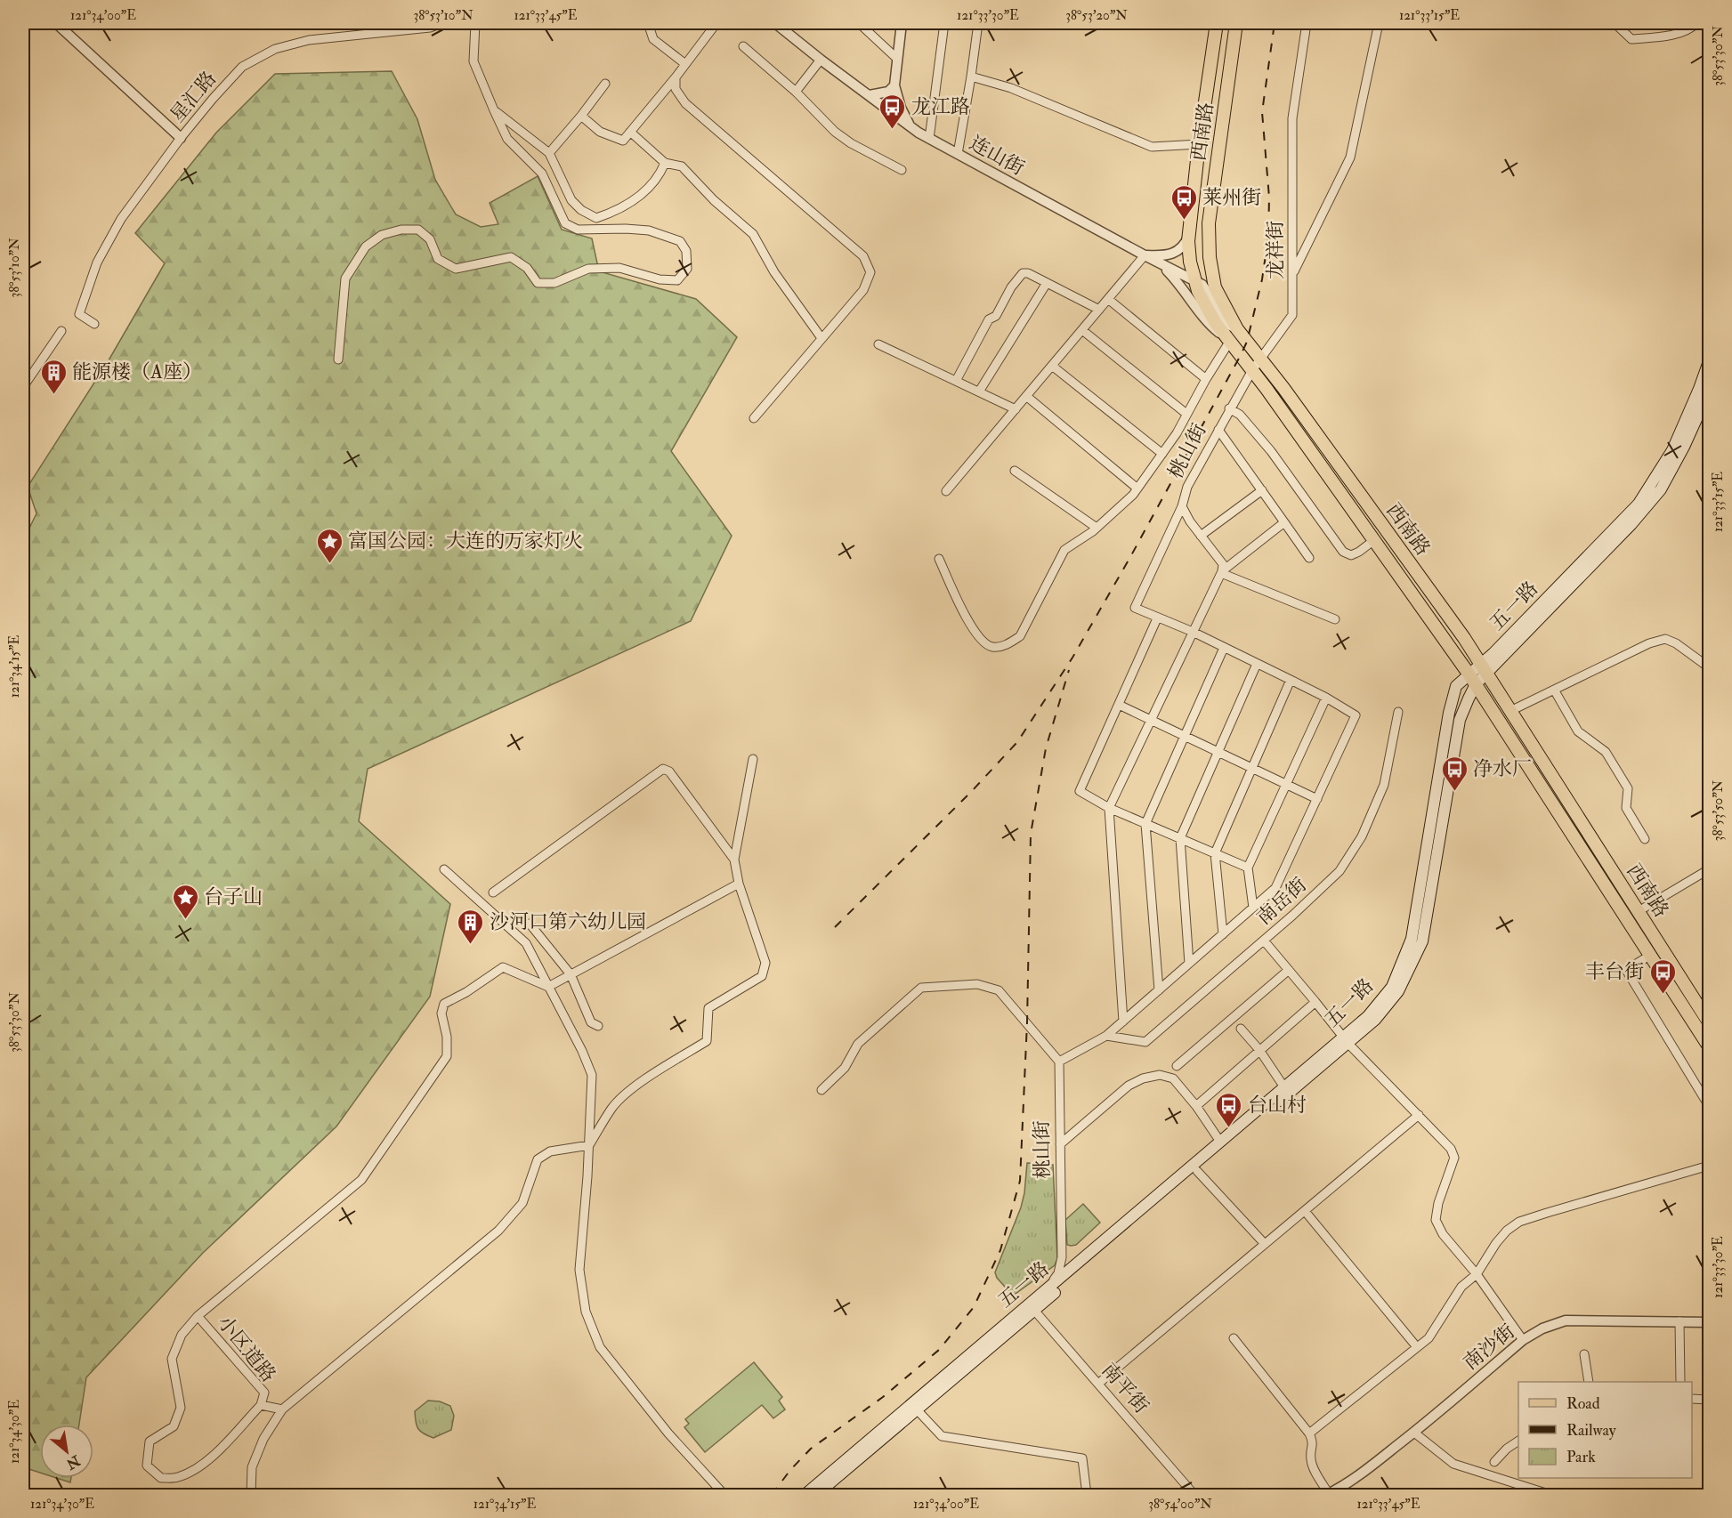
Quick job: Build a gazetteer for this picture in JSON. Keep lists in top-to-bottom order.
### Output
{
  "streets": {
    "main road": ["西南路", "五一路"],
    "street": [
      "星汇路",
      "连山街",
      "龙祥街",
      "桃山街",
      "南岳街",
      "南沙街",
      "小区道路",
      "南平街"
    ]
  },
  "crossings": [
    ["西南路", "连山街"],
    ["西南路", "龙祥街"],
    ["西南路", "桃山街"],
    ["西南路", "五一路"],
    ["龙祥街", "桃山街"],
    ["桃山街", "五一路"],
    ["五一路", "南平街"]
  ],
  "places": {
    "bus stop": [
      "龙江路",
      "莱州街",
      "净水厂",
      "丰台街",
      "台山村"
    ],
    "building": ["能源楼（A座）", "沙河口第六幼儿园"],
    "place": ["富国公园：大连的万家灯火", "台子山"]
  },
  "legend": ["Road", "Railway", "Park"],
  "north": "bottom right",
  "coordinates": [
    "121°34'00\"E",
    "38°53'10\"N",
    "121°33'45\"E",
    "121°33'30\"E",
    "38°53'20\"N",
    "121°33'15\"E",
    "38°53'30\"N",
    "121°34'15\"E",
    "38°53'50\"N",
    "121°34'30\"E",
    "38°54'00\"N"
  ]
}
